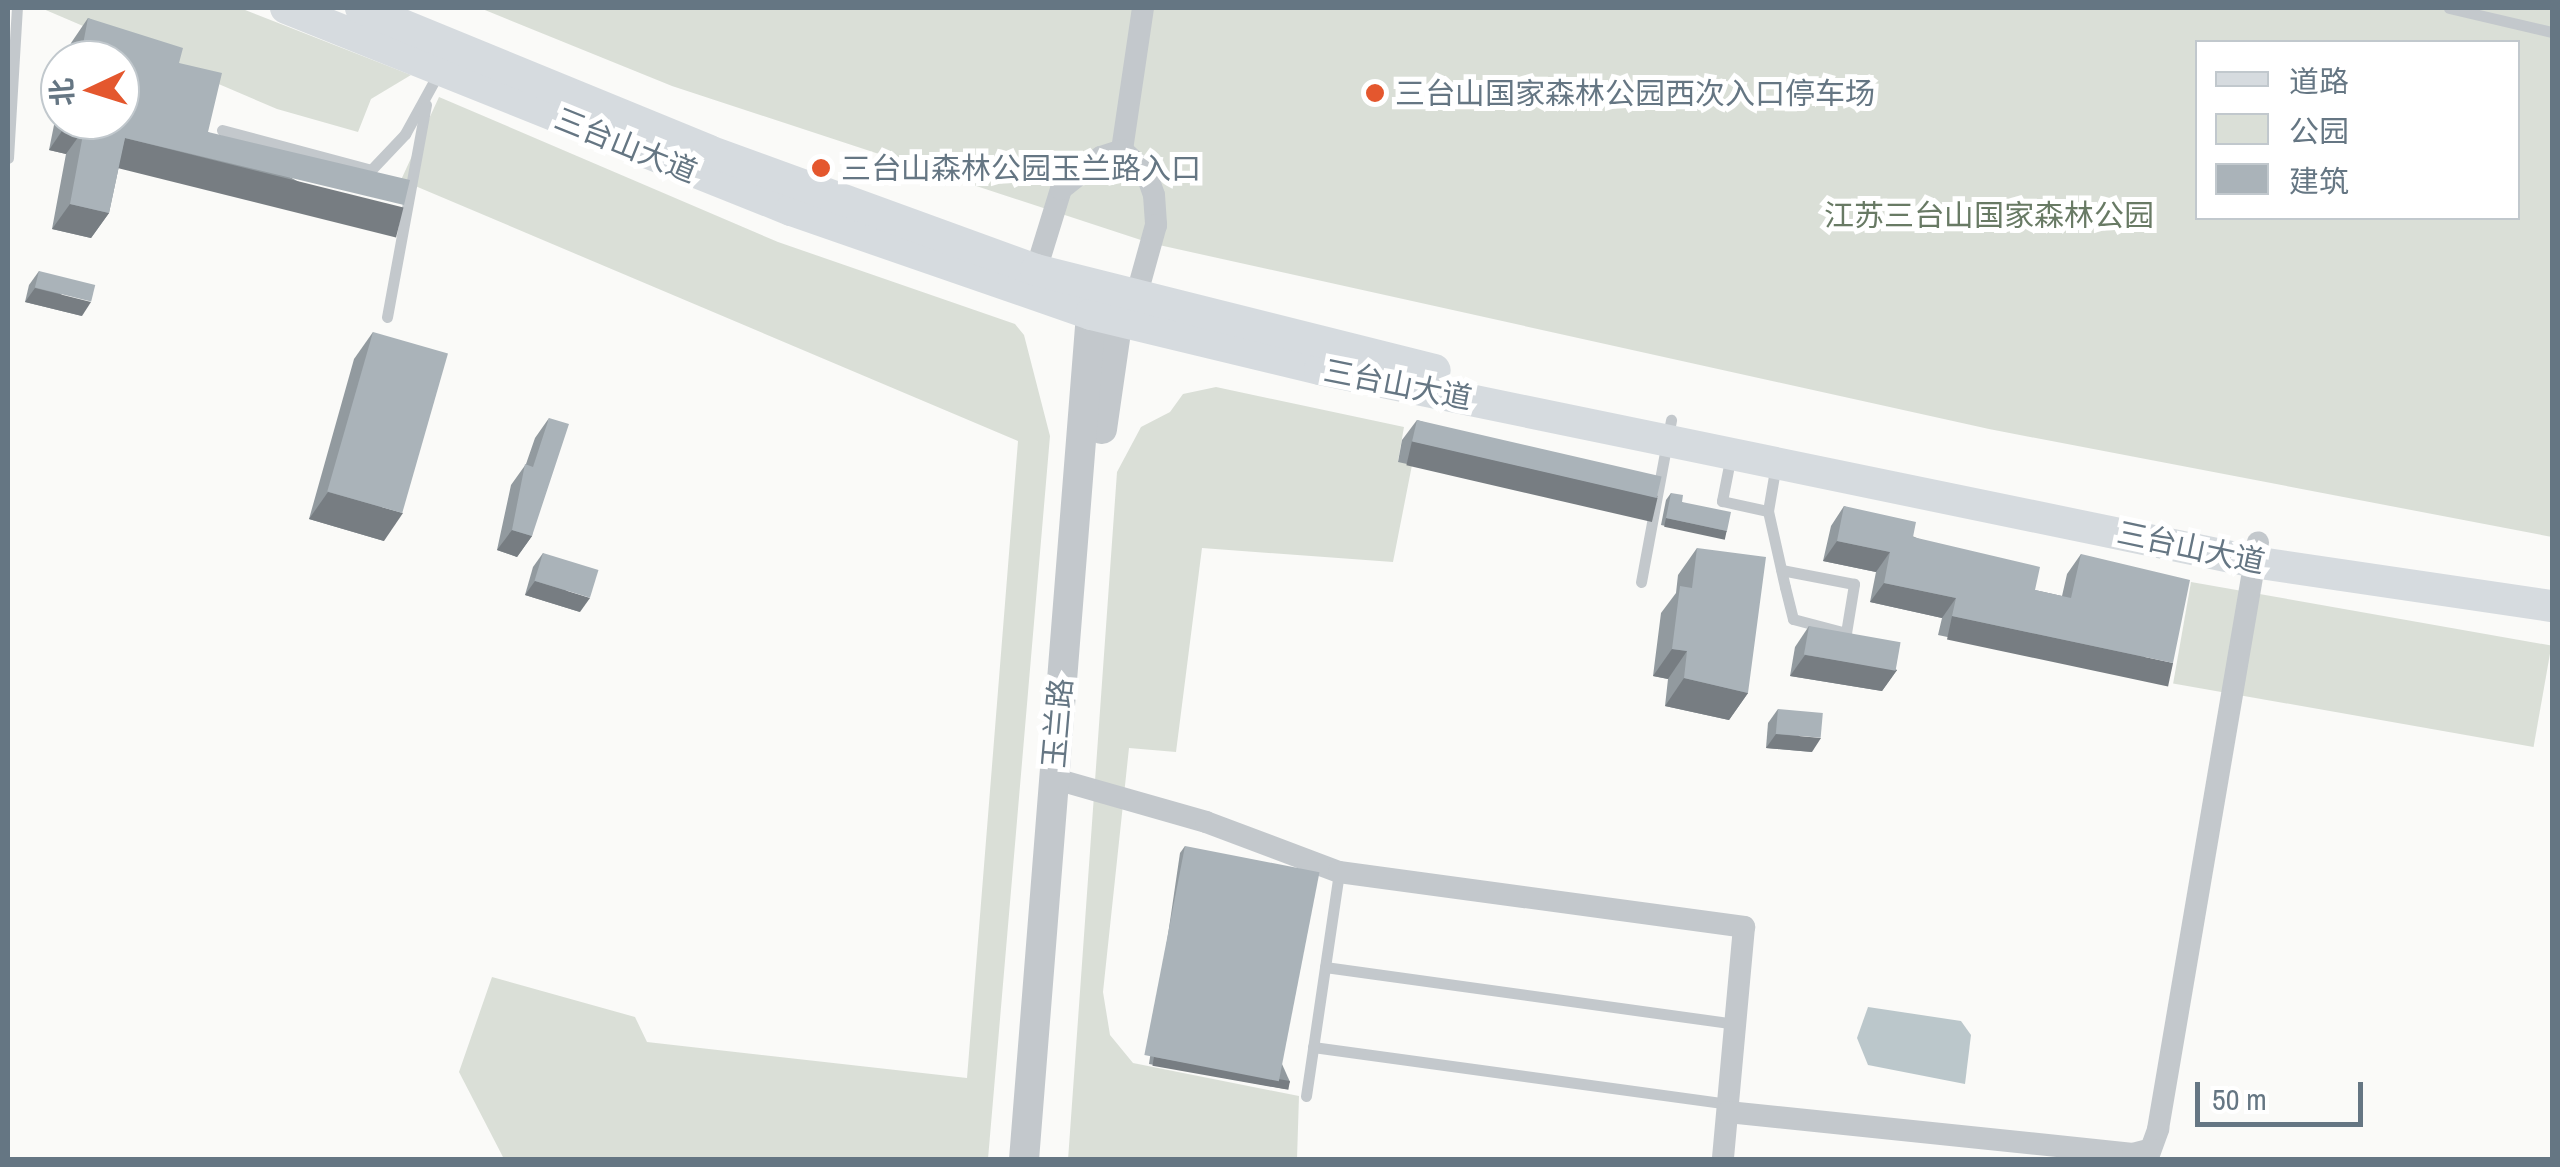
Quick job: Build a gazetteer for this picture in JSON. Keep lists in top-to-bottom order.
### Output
{
  "streets": {
    "main road": ["三台山大道"],
    "street": ["玉兰路"]
  },
  "crossings": [
    ["三台山大道", "玉兰路"]
  ],
  "parks": ["江苏三台山国家森林公园"],
  "places": ["三台山国家森林公园西次入口停车场", "三台山森林公园玉兰路入口"],
  "legend": ["道路", "公园", "建筑"],
  "scale_bar": "50 m",
  "north": "left"
}
